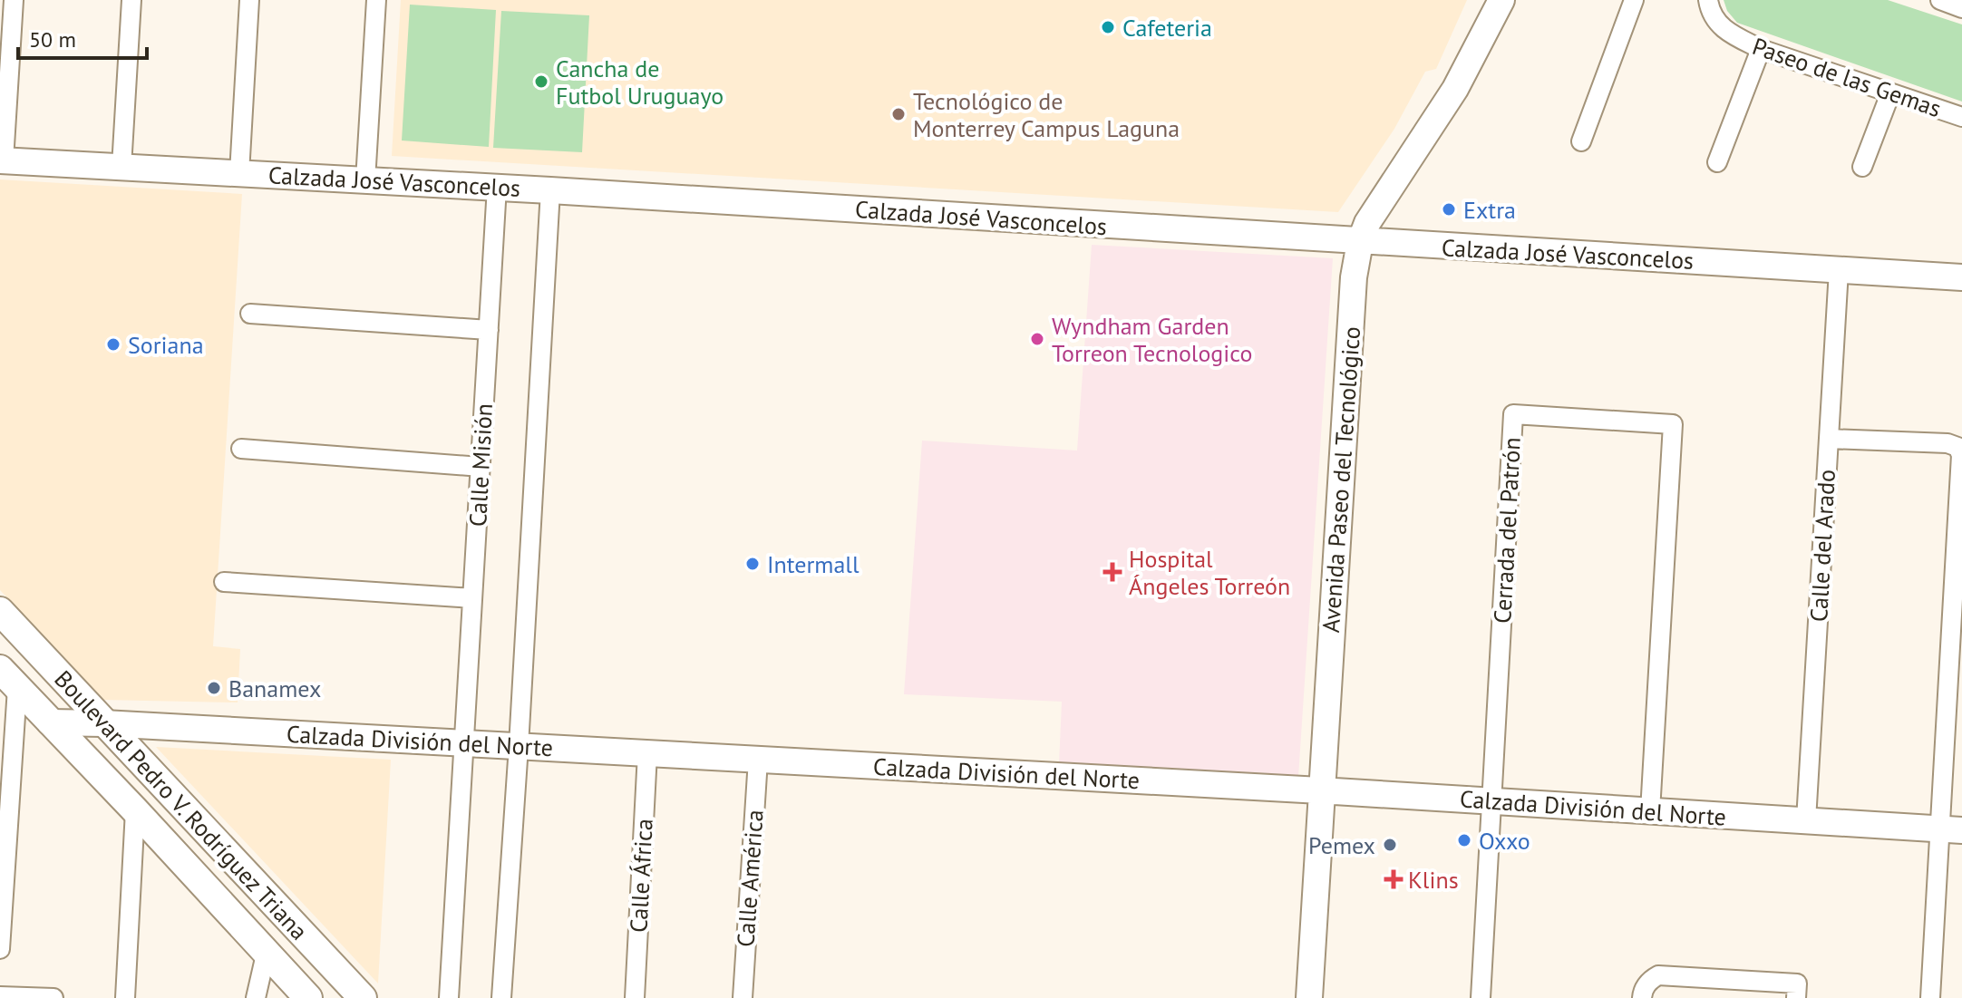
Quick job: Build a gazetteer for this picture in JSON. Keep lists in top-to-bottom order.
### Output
{
  "streets": {
    "main road": [
      "Calzada José Vasconcelos",
      "Avenida Paseo del Tecnológico",
      "Calzada División del Norte",
      "Boulevard Pedro V. Rodríguez Triana"
    ],
    "street": [
      "Paseo de las Gemas",
      "Calle Misión",
      "Cerrada del Patrón",
      "Calle del Arado",
      "Calle África",
      "Calle América"
    ]
  },
  "crossings": [
    ["Calzada José Vasconcelos", "Calle Misión"],
    ["Calzada José Vasconcelos", "Avenida Paseo del Tecnológico"],
    ["Calzada José Vasconcelos", "Calle del Arado"],
    ["Calle Misión", "Calzada División del Norte"],
    ["Avenida Paseo del Tecnológico", "Calzada División del Norte"],
    ["Cerrada del Patrón", "Calzada División del Norte"],
    ["Calle del Arado", "Calzada División del Norte"],
    ["Calzada División del Norte", "Boulevard Pedro V. Rodríguez Triana"],
    ["Calzada División del Norte", "Calle África"],
    ["Calzada División del Norte", "Calle América"]
  ],
  "places": {
    "other": [
      "Cafeteria",
      "Cancha de Futbol Uruguayo",
      "Tecnológico de Monterrey Campus Laguna",
      "Extra",
      "Wyndham Garden Torreon Tecnologico",
      "Soriana",
      "Intermall",
      "Banamex",
      "Oxxo",
      "Pemex"
    ],
    "health": ["Hospital Ángeles Torreón", "Klins"]
  },
  "scale_bar": "50 m"
}
